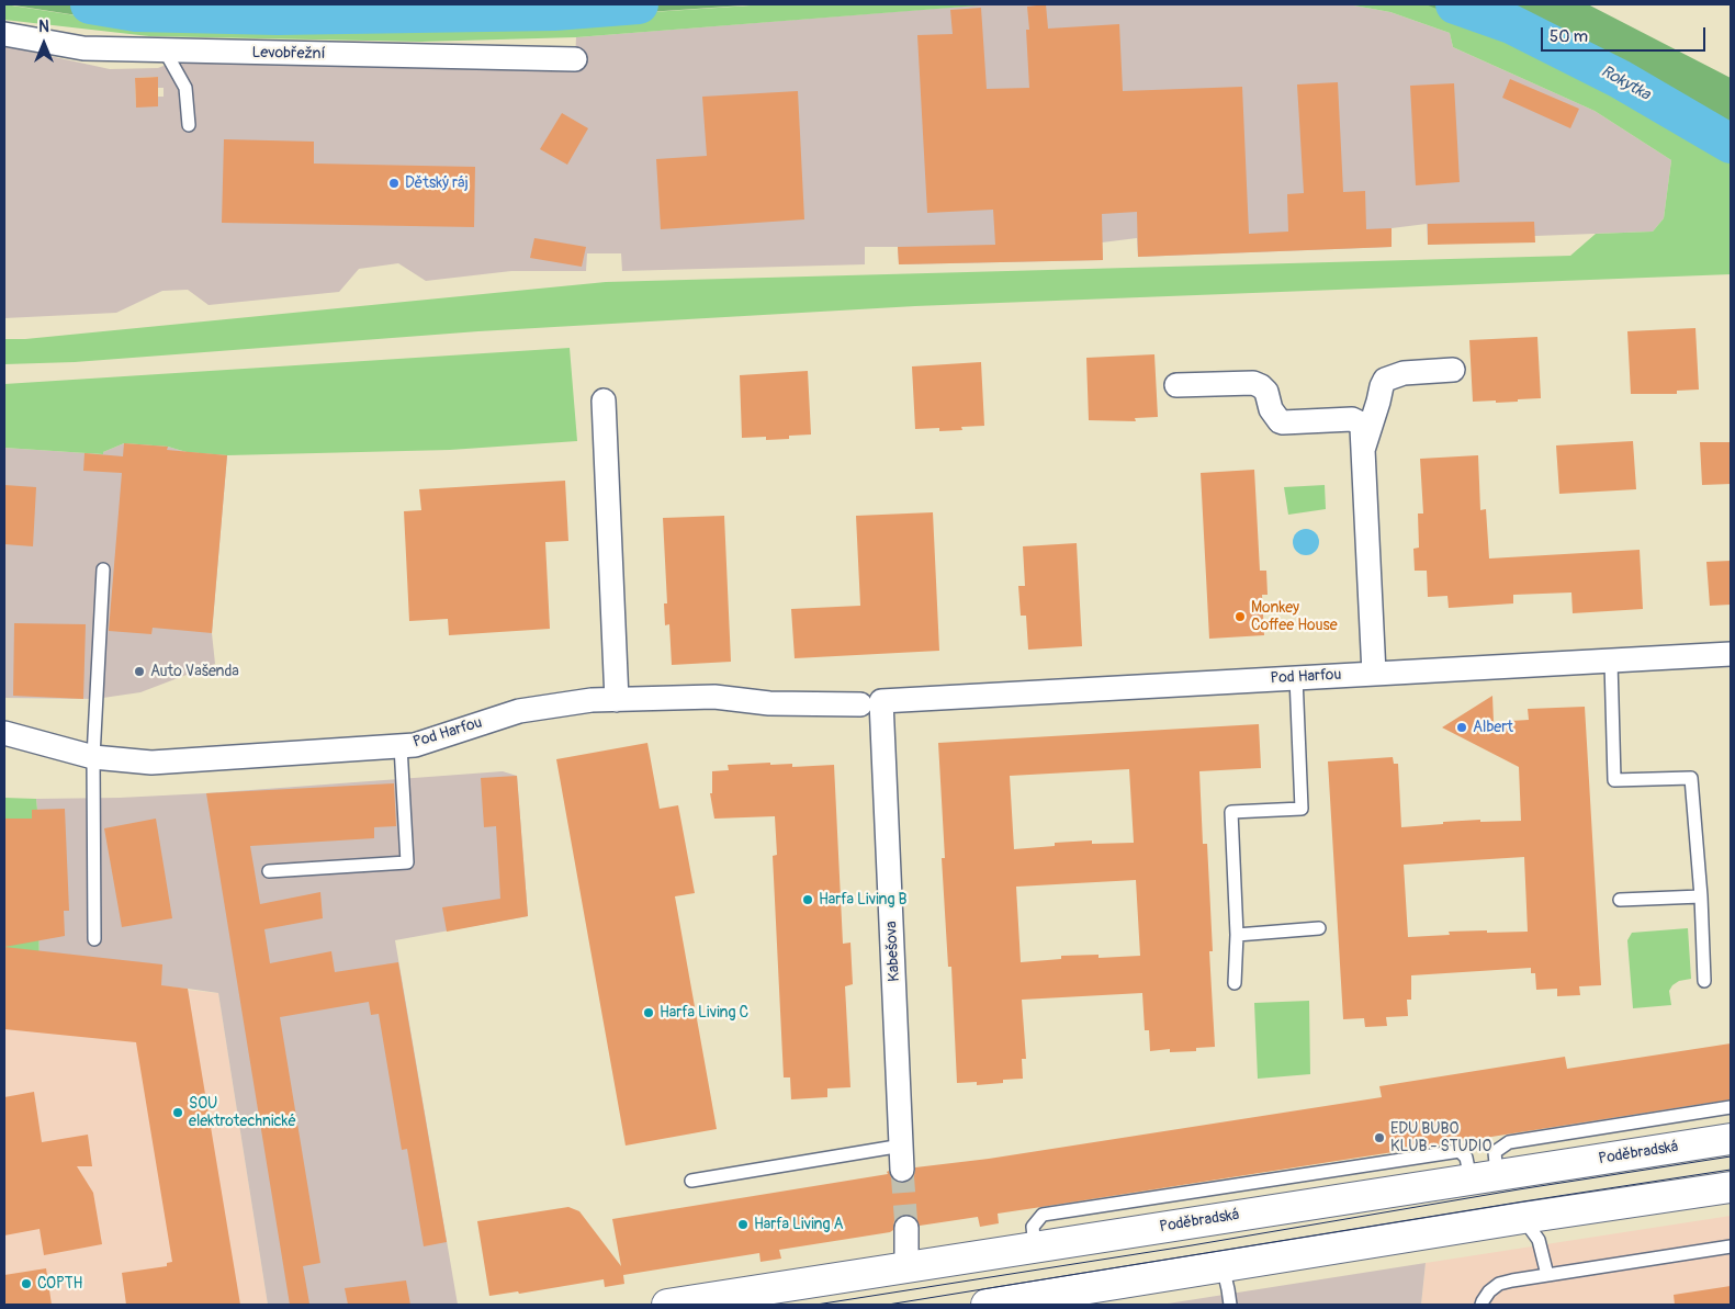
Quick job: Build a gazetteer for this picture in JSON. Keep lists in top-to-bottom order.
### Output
{
  "streets": {
    "main road": ["Poděbradská"],
    "street": ["Levobřežní", "Pod Harfou", "Kabešova"]
  },
  "crossings": [
    ["Pod Harfou", "Kabešova"]
  ],
  "water": ["Rokytka"],
  "places": [
    "Dětský ráj",
    "Monkey Coffee House",
    "Auto Vašenda",
    "Albert",
    "Harfa Living B",
    "Harfa Living C",
    "SOU elektrotechnické",
    "EDU BUBO KLUB - STUDIO",
    "Harfa Living A",
    "COPTH"
  ],
  "scale_bar": "50 m",
  "north": "top"
}
